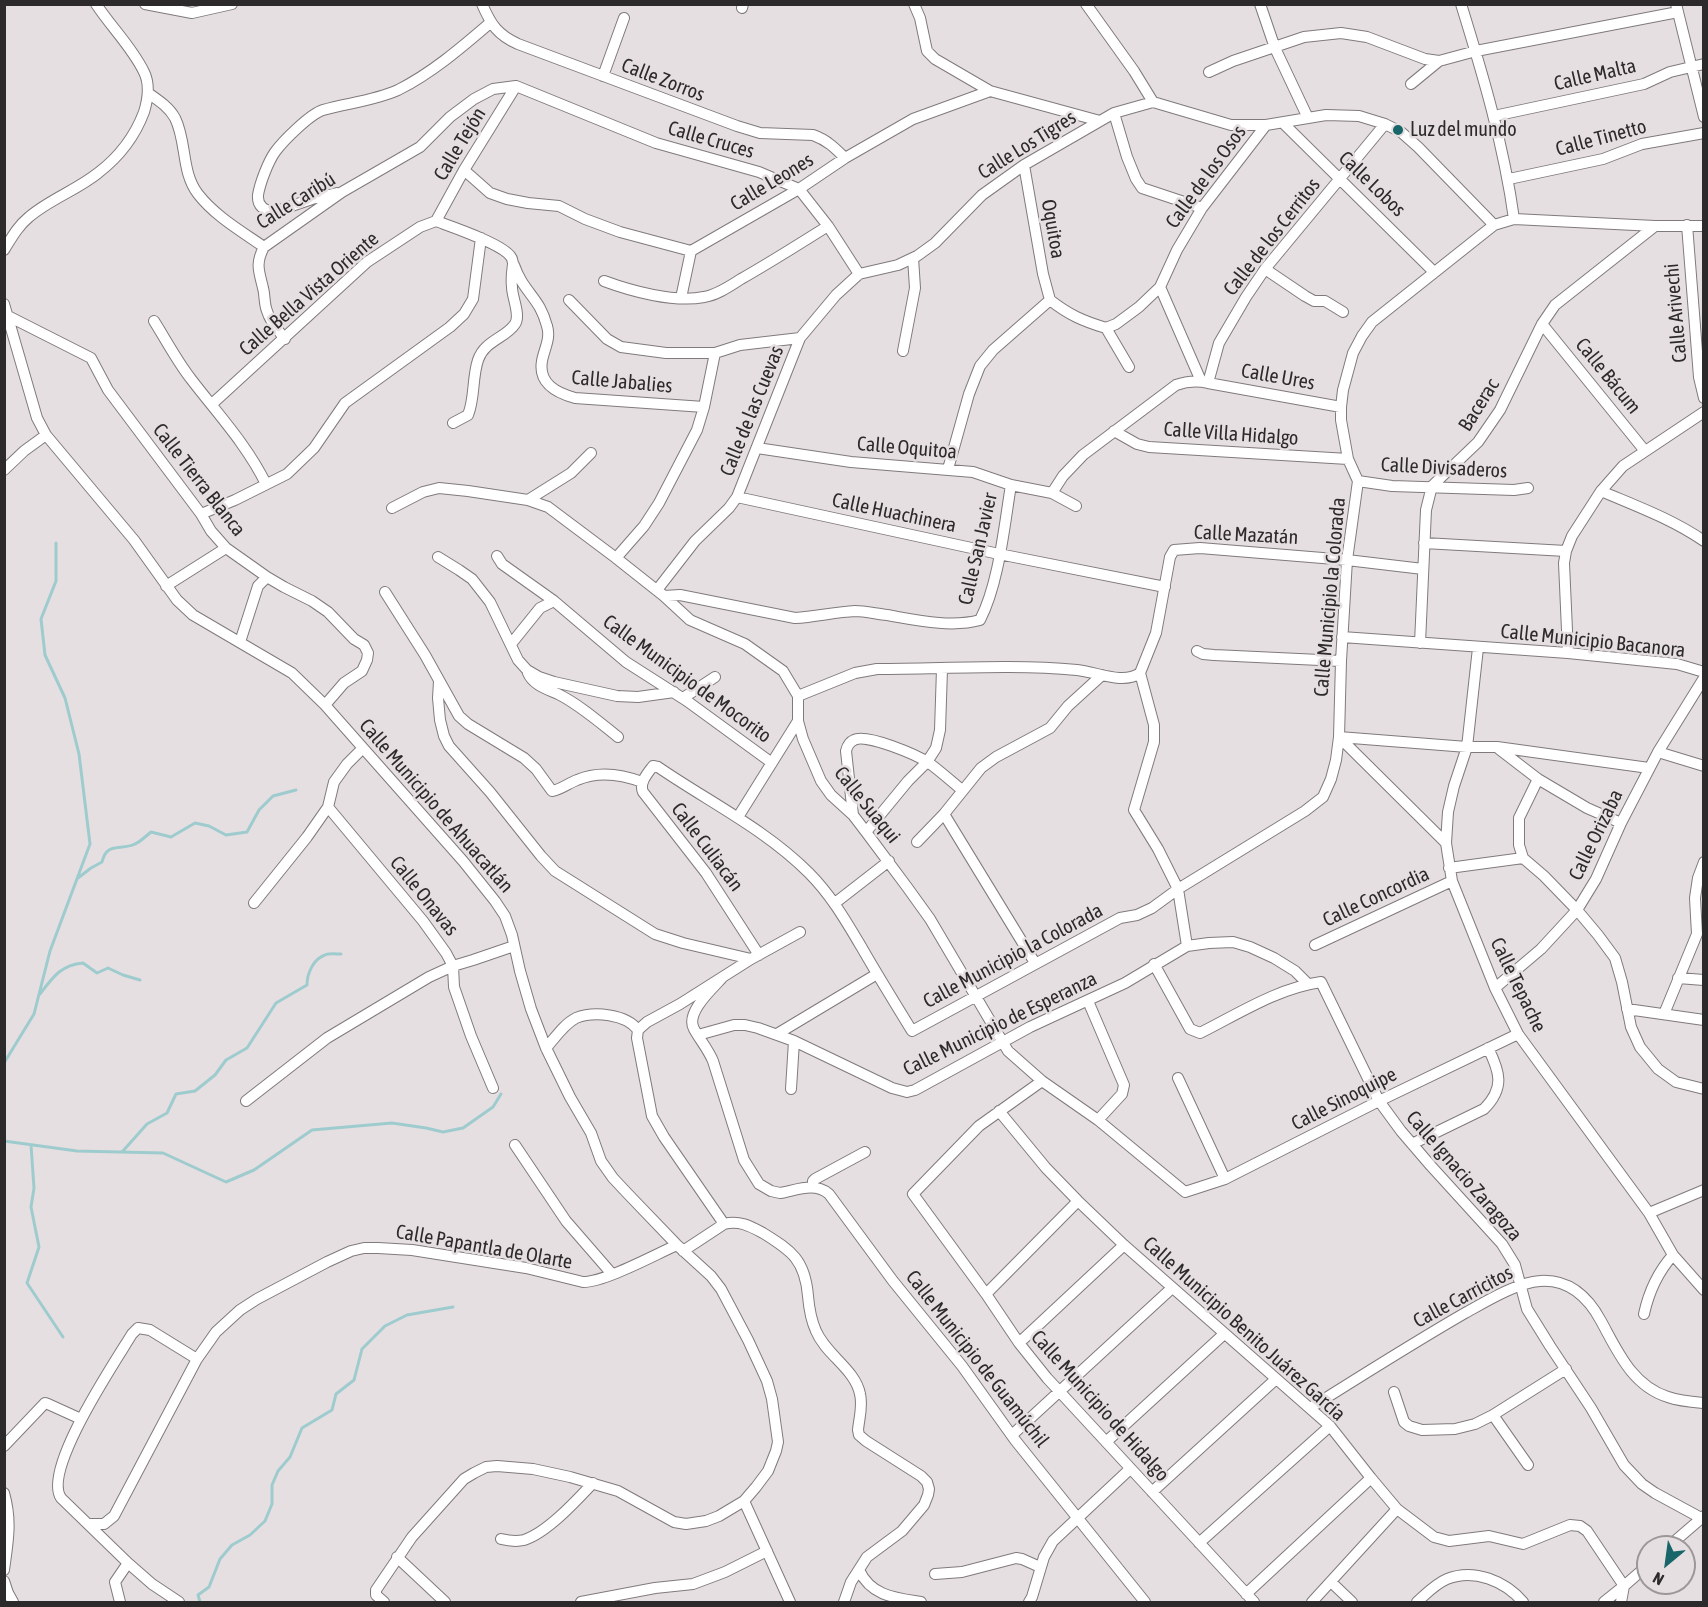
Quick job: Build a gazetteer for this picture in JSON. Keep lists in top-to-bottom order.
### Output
{
  "streets": {
    "street": [
      "Calle Malta",
      "Calle Zorros",
      "Calle Tinetto",
      "Calle Cruces",
      "Calle Tejón",
      "Calle Los Tigres",
      "Calle de los Osos",
      "Calle Leones",
      "Calle Lobos",
      "Calle Caribú",
      "Oquitoa",
      "Calle de los Cerritos",
      "Calle Bella Vista Oriente",
      "Calle Arivechi",
      "Calle Bácum",
      "Calle Ures",
      "Calle Jabalies",
      "Bacerac",
      "Calle de las Cuevas",
      "Calle Villa Hidalgo",
      "Calle Oquitoa",
      "Calle Divisaderos",
      "Calle Tierra Blanca",
      "Calle Huachinera",
      "Calle Mazatán",
      "Calle San Javier",
      "Calle Municipio la Colorada",
      "Calle Municipio Bacanora",
      "Calle Municipio de Mocorito",
      "Calle Suaqui",
      "Calle Municipio de Ahuacatlán",
      "Calle Orizaba",
      "Calle Culiacán",
      "Calle Onavas",
      "Calle Concordia",
      "Calle Tepache",
      "Calle Municipio de Esperanza",
      "Calle Sinoquipe",
      "Calle Ignacio Zaragoza",
      "Calle Papantla de Olarte",
      "Calle Carricitos",
      "Calle Municipio Benito Juárez García",
      "Calle Municipio de Guamúchil",
      "Calle Municipio de Hidalgo"
    ]
  },
  "crossings": [
    ["Calle Zorros", "Calle Leones"],
    ["Calle Cruces", "Calle Tejón"],
    ["Calle Cruces", "Calle Los Tigres"],
    ["Calle Cruces", "Calle Leones"],
    ["Calle Cruces", "Calle Caribú"],
    ["Calle Tejón", "Calle Caribú"],
    ["Calle Tejón", "Calle Bella Vista Oriente"],
    ["Calle Tejón", "Calle Jabalies"],
    ["Calle Los Tigres", "Oquitoa"],
    ["Calle Los Tigres", "Calle de las Cuevas"],
    ["Calle Lobos", "Calle de los Cerritos"],
    ["Calle Lobos", "Calle Municipio la Colorada"],
    ["Calle de los Cerritos", "Calle Ures"],
    ["Calle Bella Vista Oriente", "Calle Jabalies"],
    ["Calle Arivechi", "Calle Municipio la Colorada"],
    ["Calle Bácum", "Bacerac"],
    ["Calle Ures", "Calle Municipio la Colorada"],
    ["Bacerac", "Calle Divisaderos"],
    ["Bacerac", "Calle Municipio la Colorada"],
    ["Calle de las Cuevas", "Calle Oquitoa"],
    ["Calle de las Cuevas", "Calle Huachinera"],
    ["Calle Villa Hidalgo", "Calle Municipio la Colorada"],
    ["Calle Oquitoa", "Calle San Javier"],
    ["Calle Divisaderos", "Calle Municipio la Colorada"],
    ["Calle Tierra Blanca", "Calle Municipio de Ahuacatlán"],
    ["Calle Huachinera", "Calle Mazatán"],
    ["Calle Huachinera", "Calle San Javier"],
    ["Calle Mazatán", "Calle Municipio la Colorada"],
    ["Calle Municipio la Colorada", "Calle Suaqui"],
    ["Calle Municipio Bacanora", "Calle Tepache"],
    ["Calle Suaqui", "Calle Municipio de Esperanza"],
    ["Calle Suaqui", "Calle Sinoquipe"],
    ["Calle Municipio de Ahuacatlán", "Calle Papantla de Olarte"],
    ["Calle Orizaba", "Calle Tepache"],
    ["Calle Concordia", "Calle Tepache"],
    ["Calle Tepache", "Calle Sinoquipe"],
    ["Calle Municipio de Esperanza", "Calle Ignacio Zaragoza"],
    ["Calle Sinoquipe", "Calle Ignacio Zaragoza"],
    ["Calle Ignacio Zaragoza", "Calle Carricitos"],
    ["Calle Carricitos", "Calle Municipio Benito Juárez García"],
    ["Calle Municipio Benito Juárez García", "Calle Municipio de Hidalgo"]
  ],
  "places": ["Luz del mundo"],
  "north": "bottom left"
}
